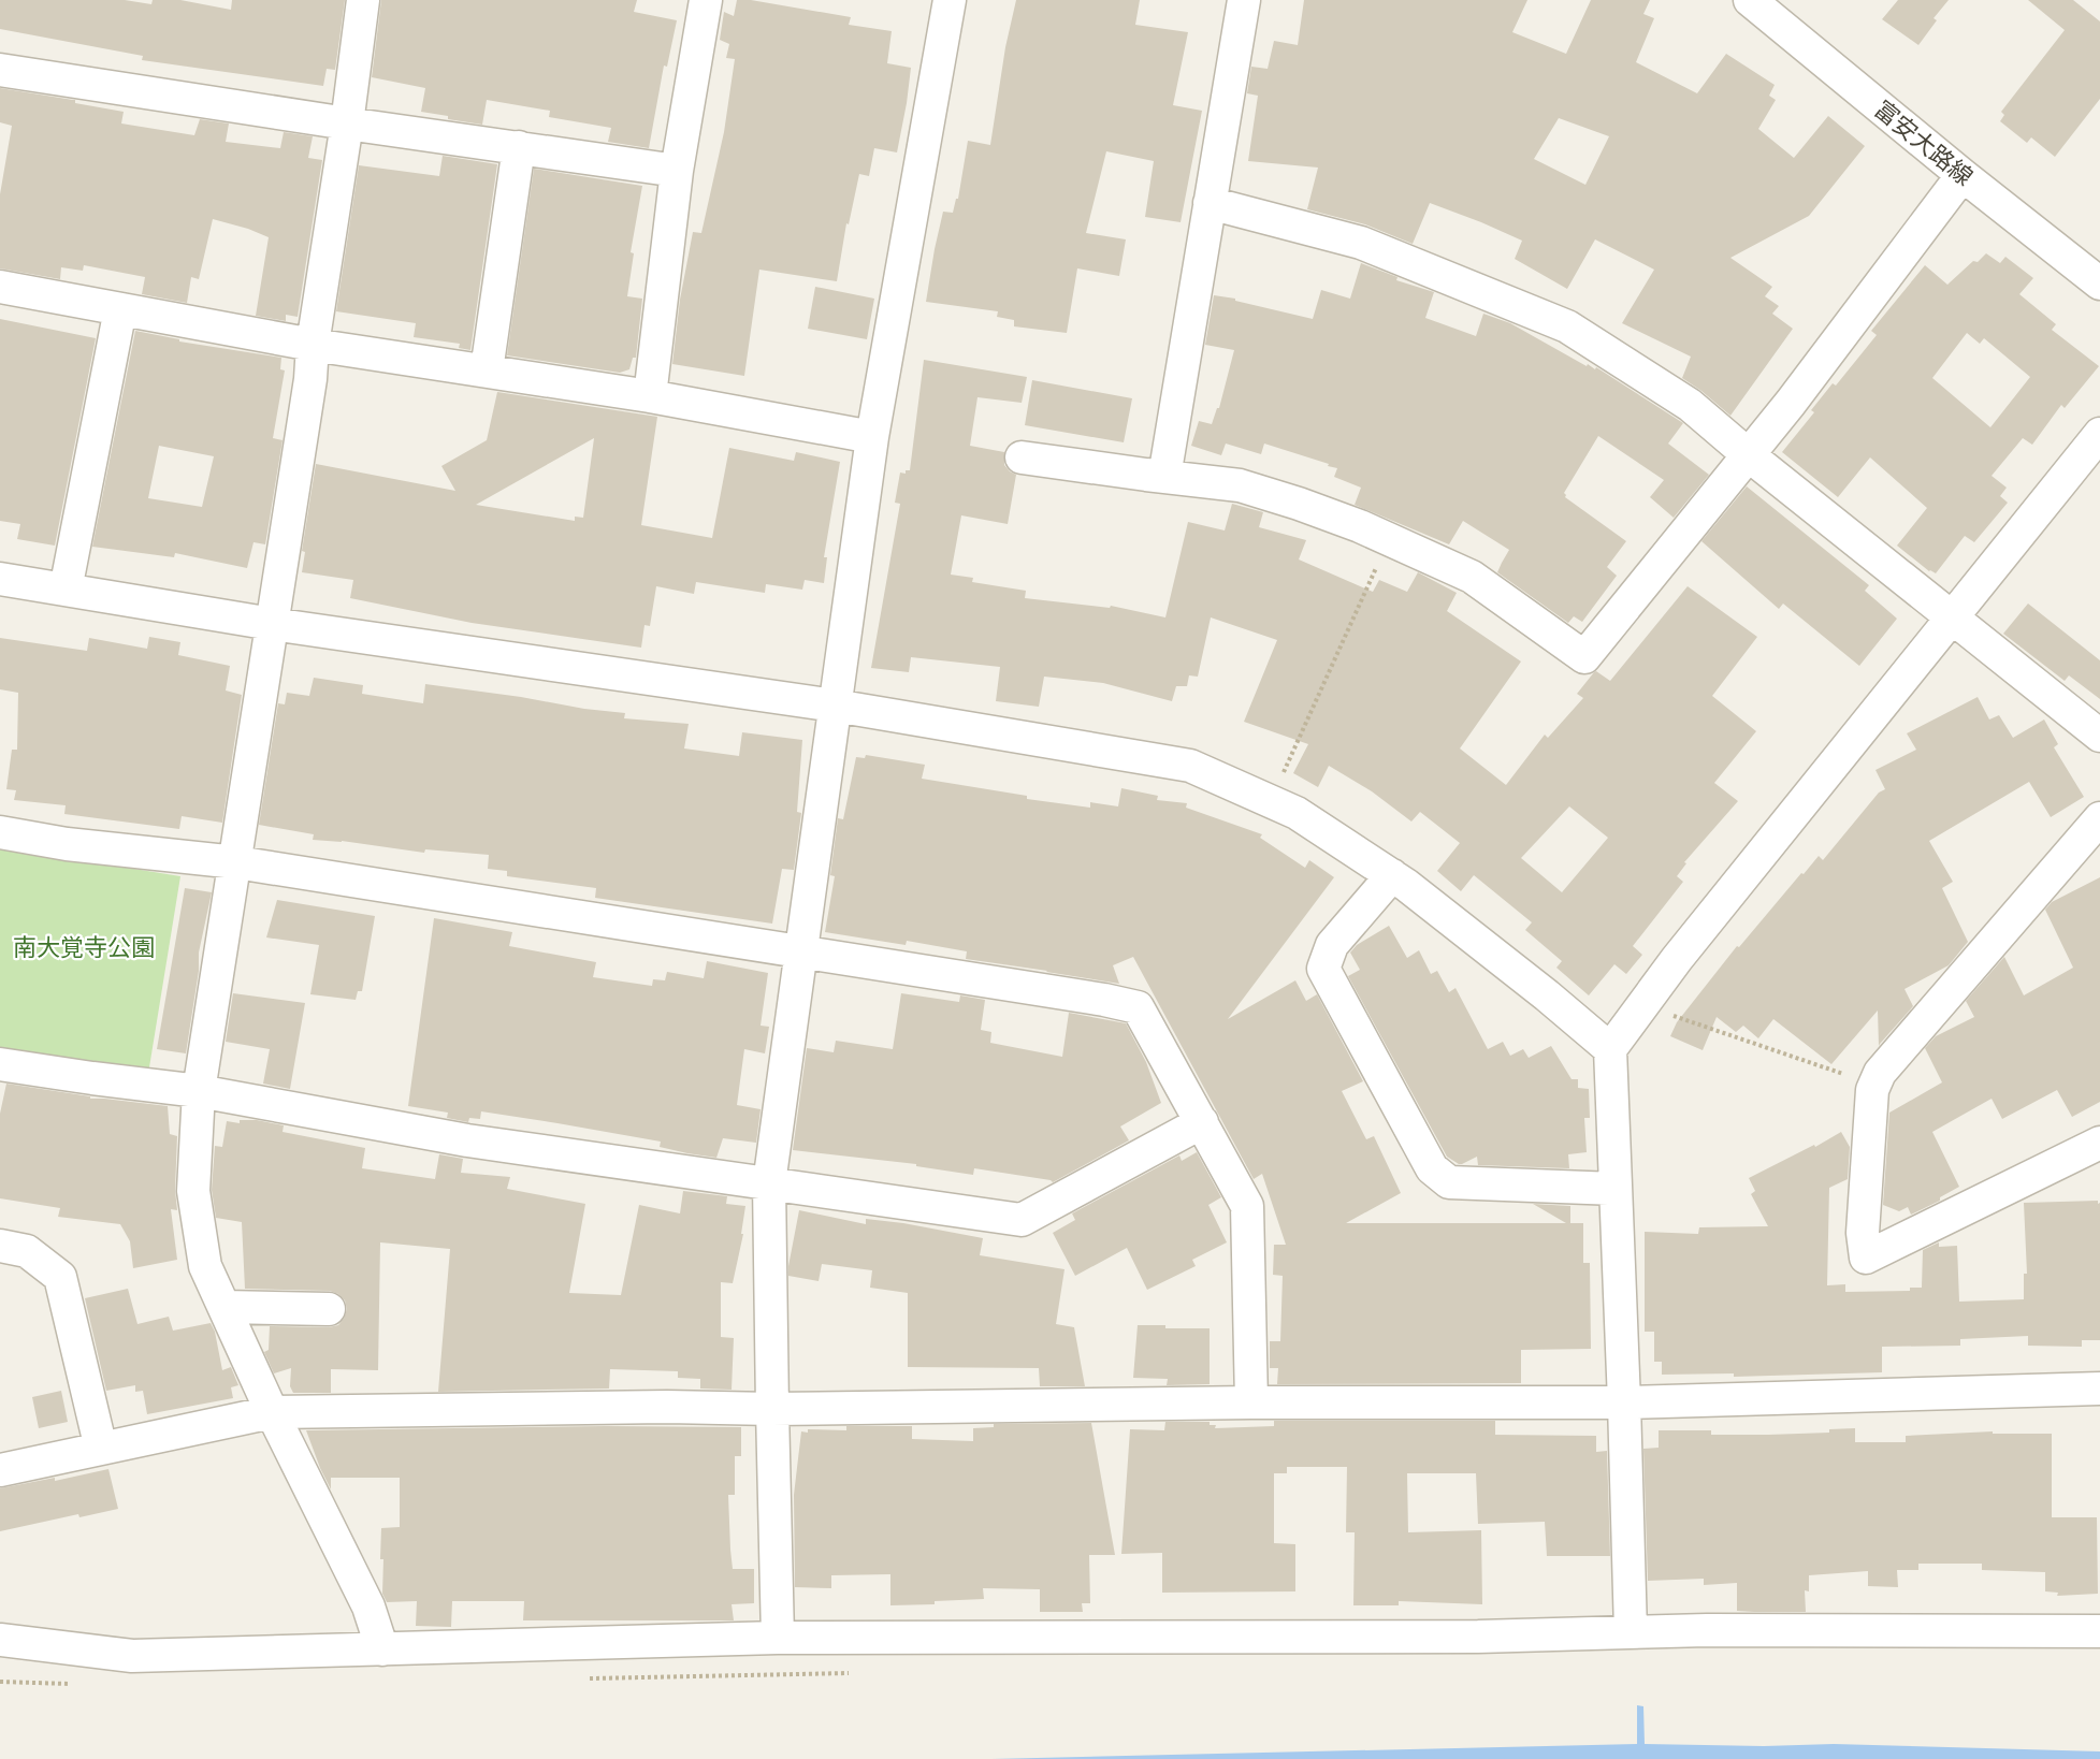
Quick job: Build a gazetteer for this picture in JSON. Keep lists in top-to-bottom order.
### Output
{
  "streets": {
    "street": ["富安大路線"]
  },
  "parks": ["南大覚寺公園"]
}
